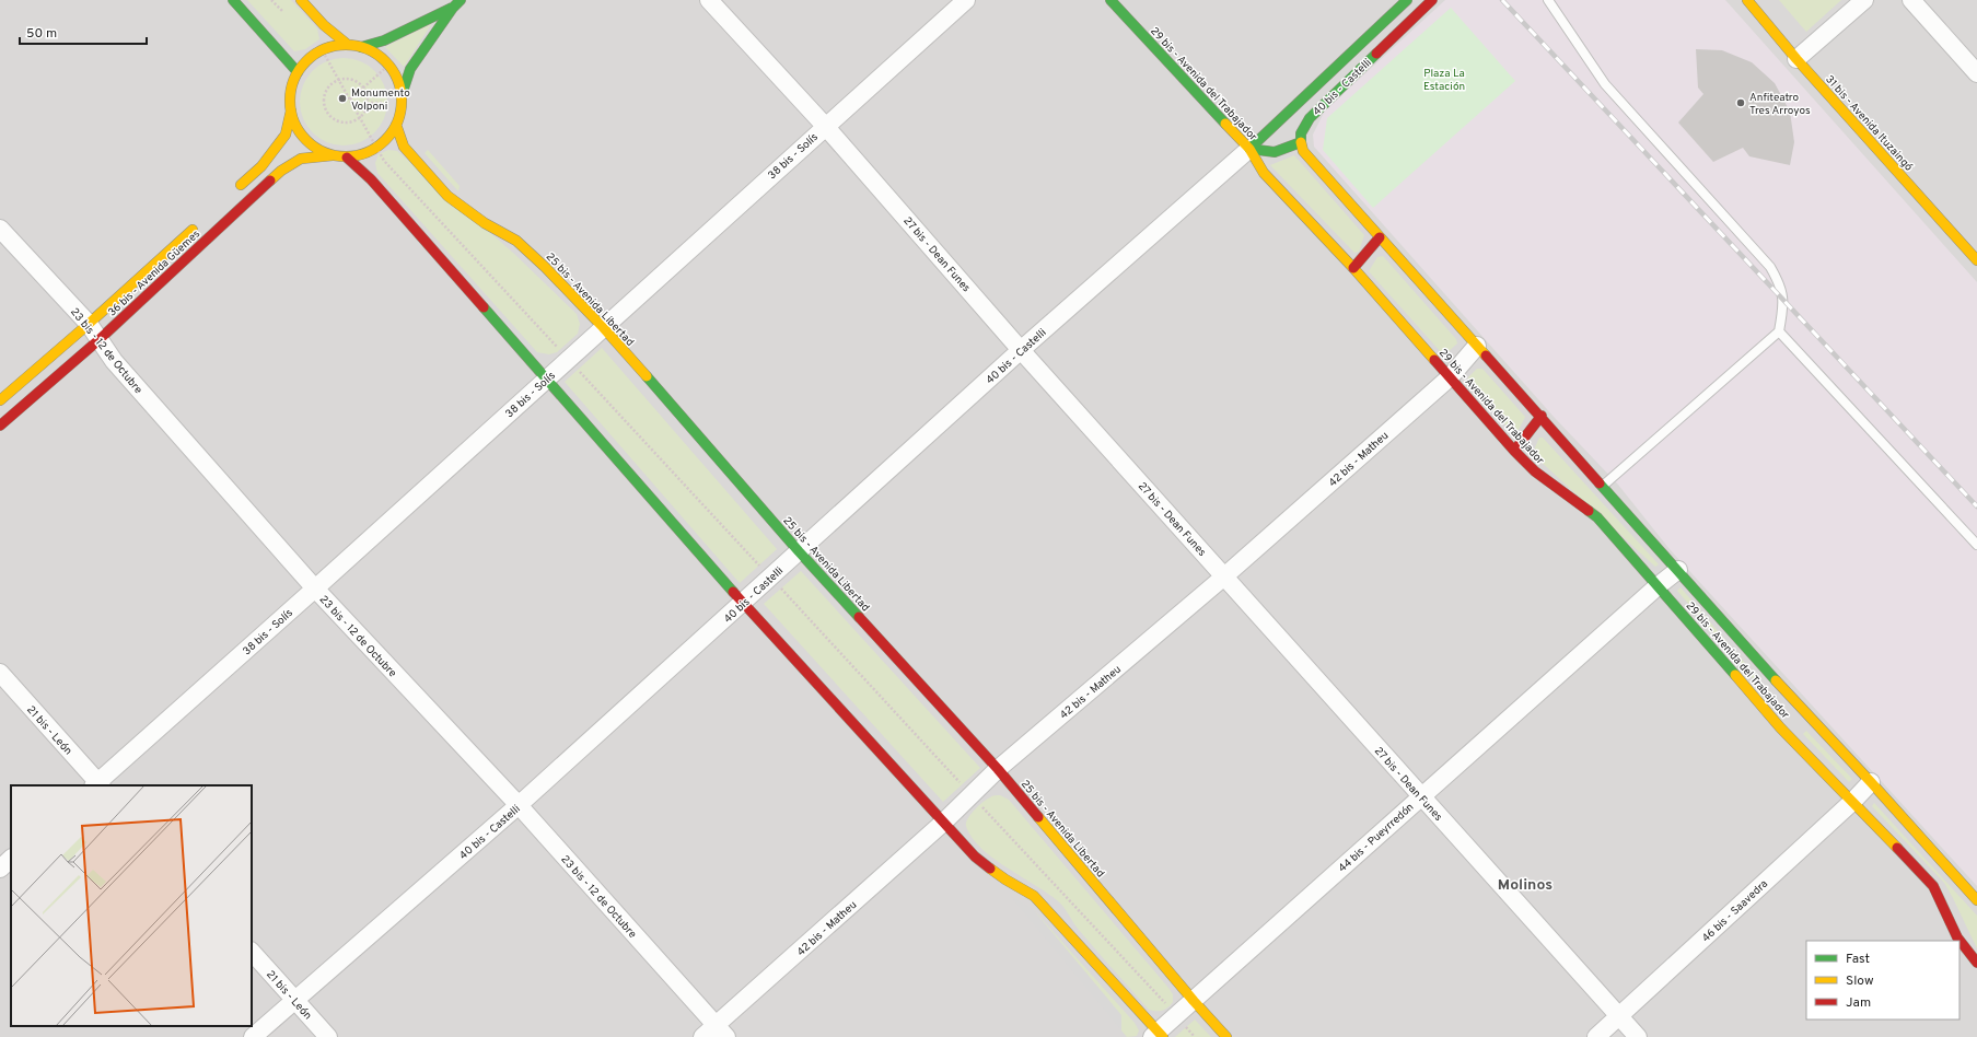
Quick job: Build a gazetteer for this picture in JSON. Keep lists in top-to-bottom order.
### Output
{
  "streets": {
    "main road": [
      "29 bis - Avenida del Trabajador",
      "40 bis - Castelli",
      "31 bis - Avenida Ituzaingó",
      "36 bis - Avenida Güemes",
      "25 bis - Avenida Libertad"
    ],
    "street": [
      "38 bis - Solís",
      "27 bis - Dean Funes",
      "23 bis - 12 de Octubre",
      "42 bis - Matheu",
      "21 bis - León",
      "44 bis - Pueyrredón",
      "46 bis - Saavedra"
    ]
  },
  "crossings": [
    ["29 bis - Avenida del Trabajador", "40 bis - Castelli"],
    ["29 bis - Avenida del Trabajador", "42 bis - Matheu"],
    ["29 bis - Avenida del Trabajador", "44 bis - Pueyrredón"],
    ["29 bis - Avenida del Trabajador", "46 bis - Saavedra"],
    ["40 bis - Castelli", "27 bis - Dean Funes"],
    ["40 bis - Castelli", "25 bis - Avenida Libertad"],
    ["40 bis - Castelli", "23 bis - 12 de Octubre"],
    ["40 bis - Castelli", "21 bis - León"],
    ["38 bis - Solís", "27 bis - Dean Funes"],
    ["38 bis - Solís", "25 bis - Avenida Libertad"],
    ["38 bis - Solís", "23 bis - 12 de Octubre"],
    ["38 bis - Solís", "21 bis - León"],
    ["27 bis - Dean Funes", "42 bis - Matheu"],
    ["27 bis - Dean Funes", "44 bis - Pueyrredón"],
    ["27 bis - Dean Funes", "46 bis - Saavedra"],
    ["36 bis - Avenida Güemes", "23 bis - 12 de Octubre"],
    ["25 bis - Avenida Libertad", "42 bis - Matheu"],
    ["25 bis - Avenida Libertad", "44 bis - Pueyrredón"],
    ["23 bis - 12 de Octubre", "42 bis - Matheu"]
  ],
  "districts": ["Molinos"],
  "parks": ["Plaza La Estación"],
  "places": ["Monumento Volponi", "Anfiteatro Tres Arroyos"],
  "legend": ["Fast", "Slow", "Jam"],
  "scale_bar": "50 m"
}
